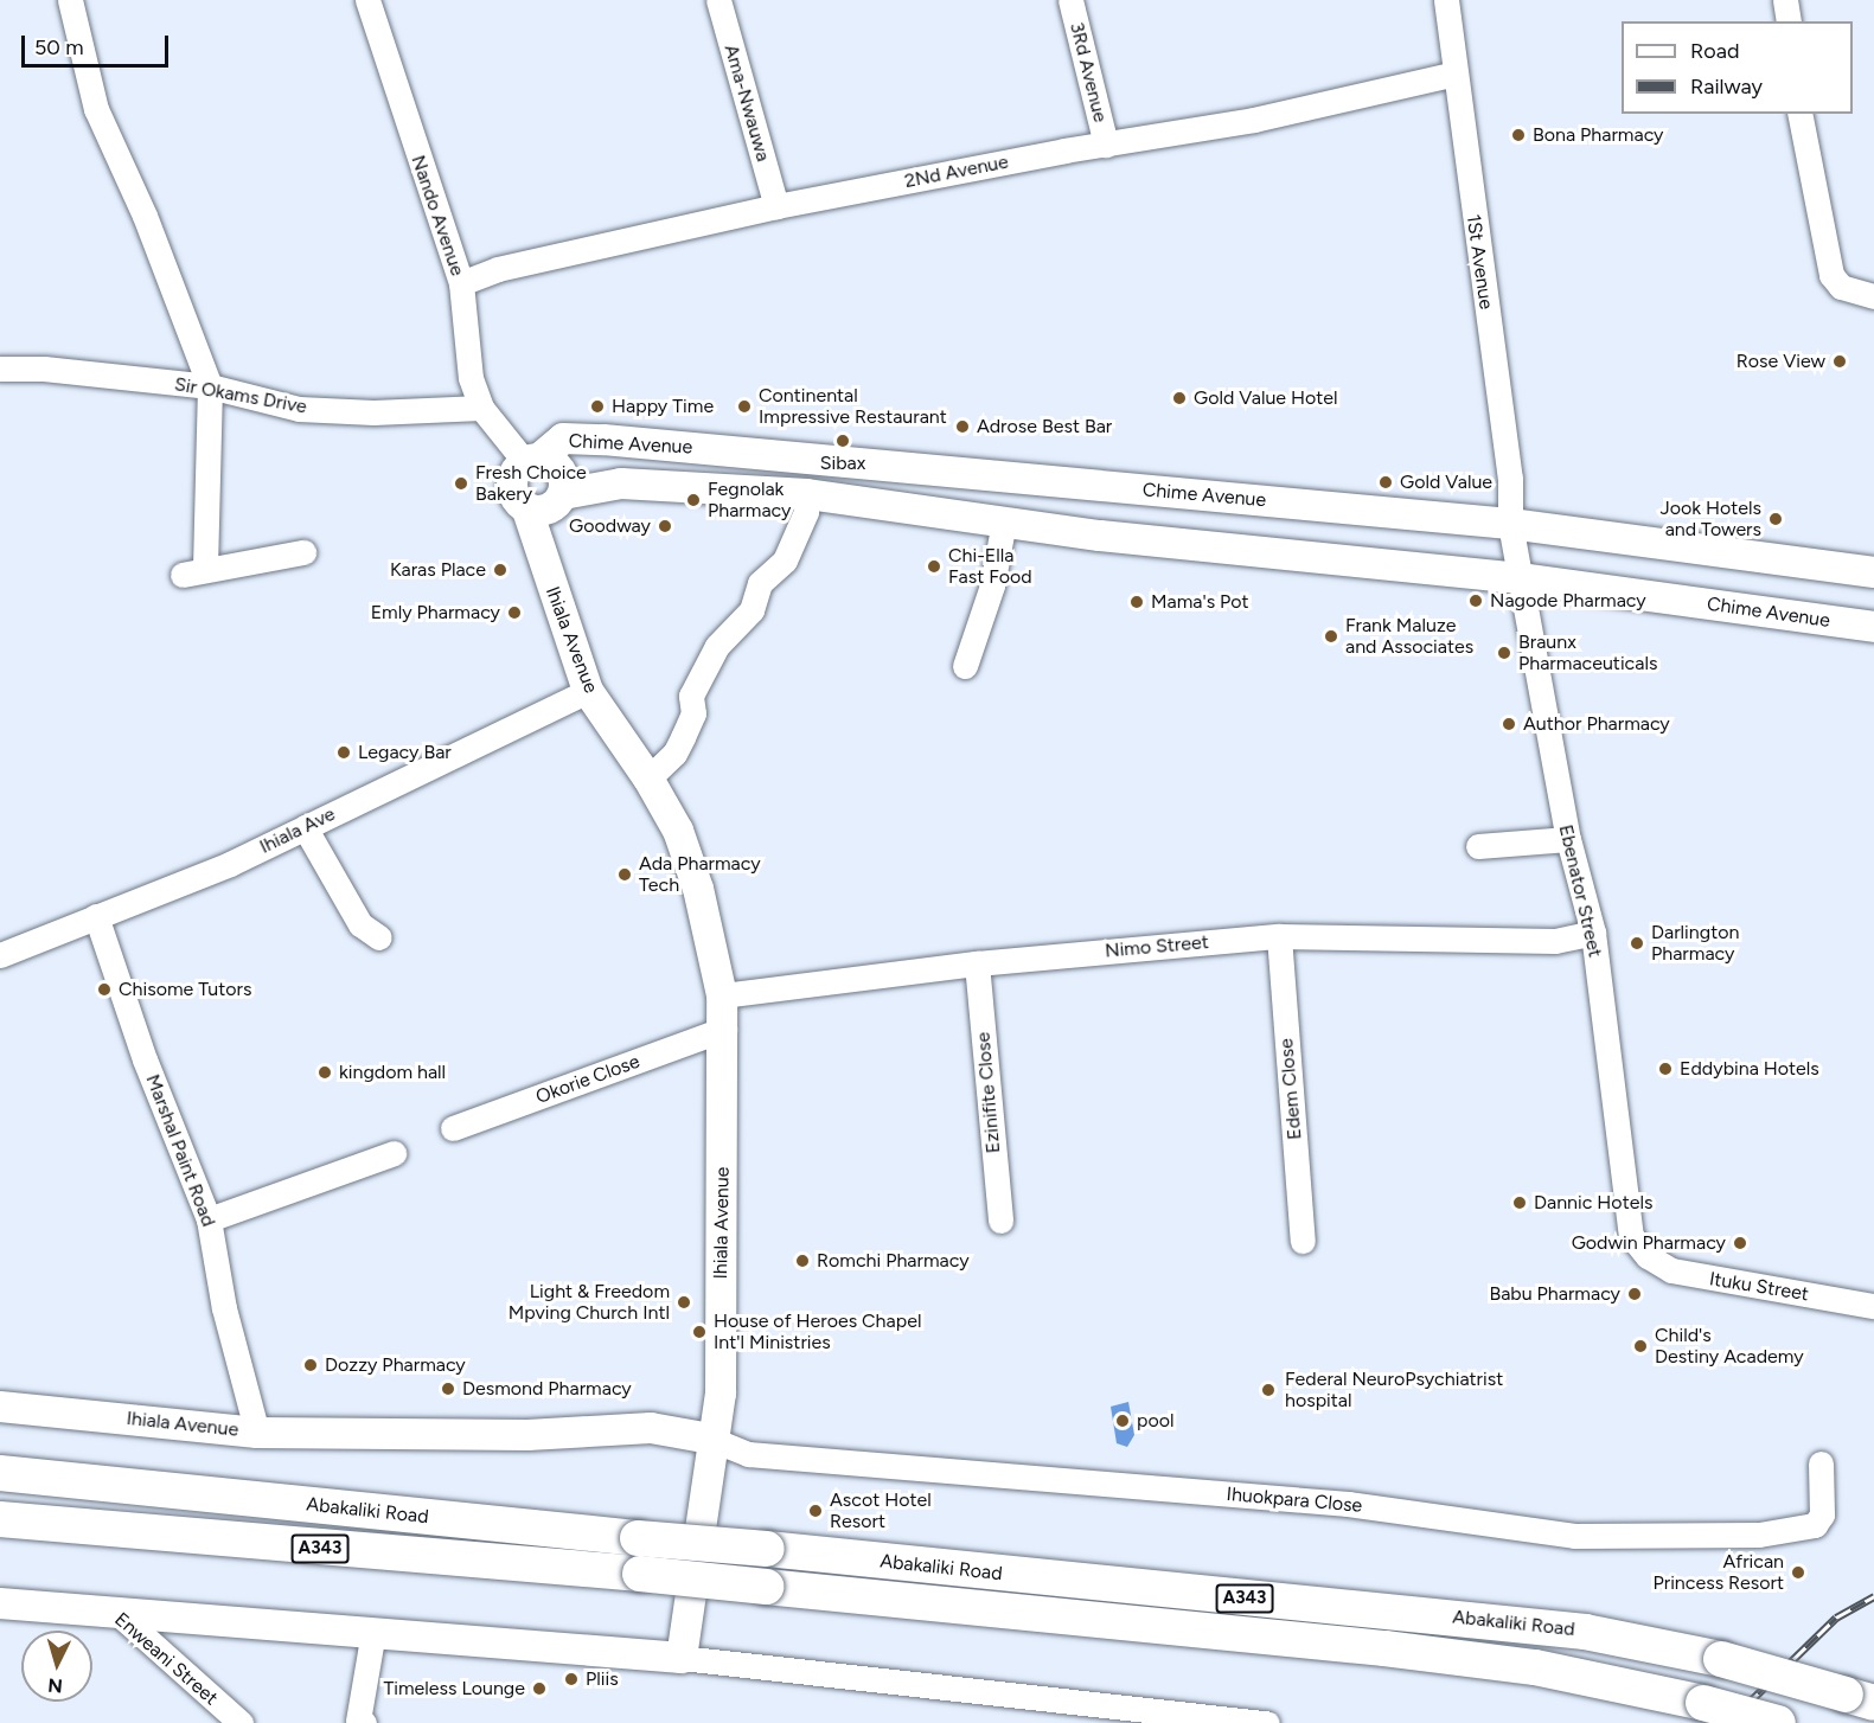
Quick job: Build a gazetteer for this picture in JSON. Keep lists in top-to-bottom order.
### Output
{
  "streets": {
    "highway": ["Abakaliki Road", "A343"],
    "main road": ["Chime Avenue", "Ihiala Avenue", "Enweani Street"],
    "street": [
      "3Rd Avenue",
      "Ama-Nwauwa",
      "2Nd Avenue",
      "Nando Avenue",
      "1St Avenue",
      "Sir Okams Drive",
      "Ihiala Ave",
      "Ebenator Street",
      "Nimo Street",
      "Okorie Close",
      "Edem Close",
      "Ezinifite Close",
      "Marshal Paint Road",
      "Ituku Street",
      "Ihuokpara Close"
    ]
  },
  "crossings": [
    ["3Rd Avenue", "2Nd Avenue"],
    ["Ama-Nwauwa", "2Nd Avenue"],
    ["2Nd Avenue", "Nando Avenue"],
    ["2Nd Avenue", "1St Avenue"],
    ["Nando Avenue", "Sir Okams Drive"],
    ["Nando Avenue", "Chime Avenue"],
    ["Nando Avenue", "Ihiala Avenue"],
    ["1St Avenue", "Chime Avenue"],
    ["1St Avenue", "Ebenator Street"],
    ["Chime Avenue", "Ihiala Avenue"],
    ["Chime Avenue", "Ebenator Street"],
    ["Ihiala Avenue", "Ihiala Ave"],
    ["Ihiala Avenue", "Nimo Street"],
    ["Ihiala Avenue", "Okorie Close"],
    ["Ihiala Avenue", "Marshal Paint Road"],
    ["Ihiala Avenue", "Ihuokpara Close"],
    ["Ihiala Ave", "Marshal Paint Road"],
    ["Ebenator Street", "Nimo Street"],
    ["Ebenator Street", "Ituku Street"],
    ["Nimo Street", "Edem Close"],
    ["Nimo Street", "Ezinifite Close"]
  ],
  "places": [
    "Bona Pharmacy",
    "Rose View",
    "Gold Value Hotel",
    "Happy Time",
    "Continental Impressive Restaurant",
    "Adrose Best Bar",
    "Sibax",
    "Gold Value",
    "Fresh Choice Bakery",
    "Fegnolak Pharmacy",
    "Jook Hotels and Towers",
    "Goodway",
    "Chi-Ella Fast Food",
    "Karas Place",
    "Nagode Pharmacy",
    "Mama's Pot",
    "Emly Pharmacy",
    "Frank Maluze and Associates",
    "Braunx Pharmaceuticals",
    "Author Pharmacy",
    "Legacy Bar",
    "Ada Pharmacy Tech",
    "Darlington Pharmacy",
    "Chisome Tutors",
    "Eddybina Hotels",
    "kingdom hall",
    "Dannic Hotels",
    "Godwin Pharmacy",
    "Romchi Pharmacy",
    "Babu Pharmacy",
    "Light & Freedom Mpving Church Intl",
    "House of Heroes Chapel Int'l Ministries",
    "Child's Destiny Academy",
    "Dozzy Pharmacy",
    "Desmond Pharmacy",
    "Federal NeuroPsychiatrist hospital",
    "pool",
    "Ascot Hotel Resort",
    "African Princess Resort",
    "Pliis",
    "Timeless Lounge"
  ],
  "legend": ["Road", "Railway"],
  "scale_bar": "50 m",
  "north": "bottom"
}
